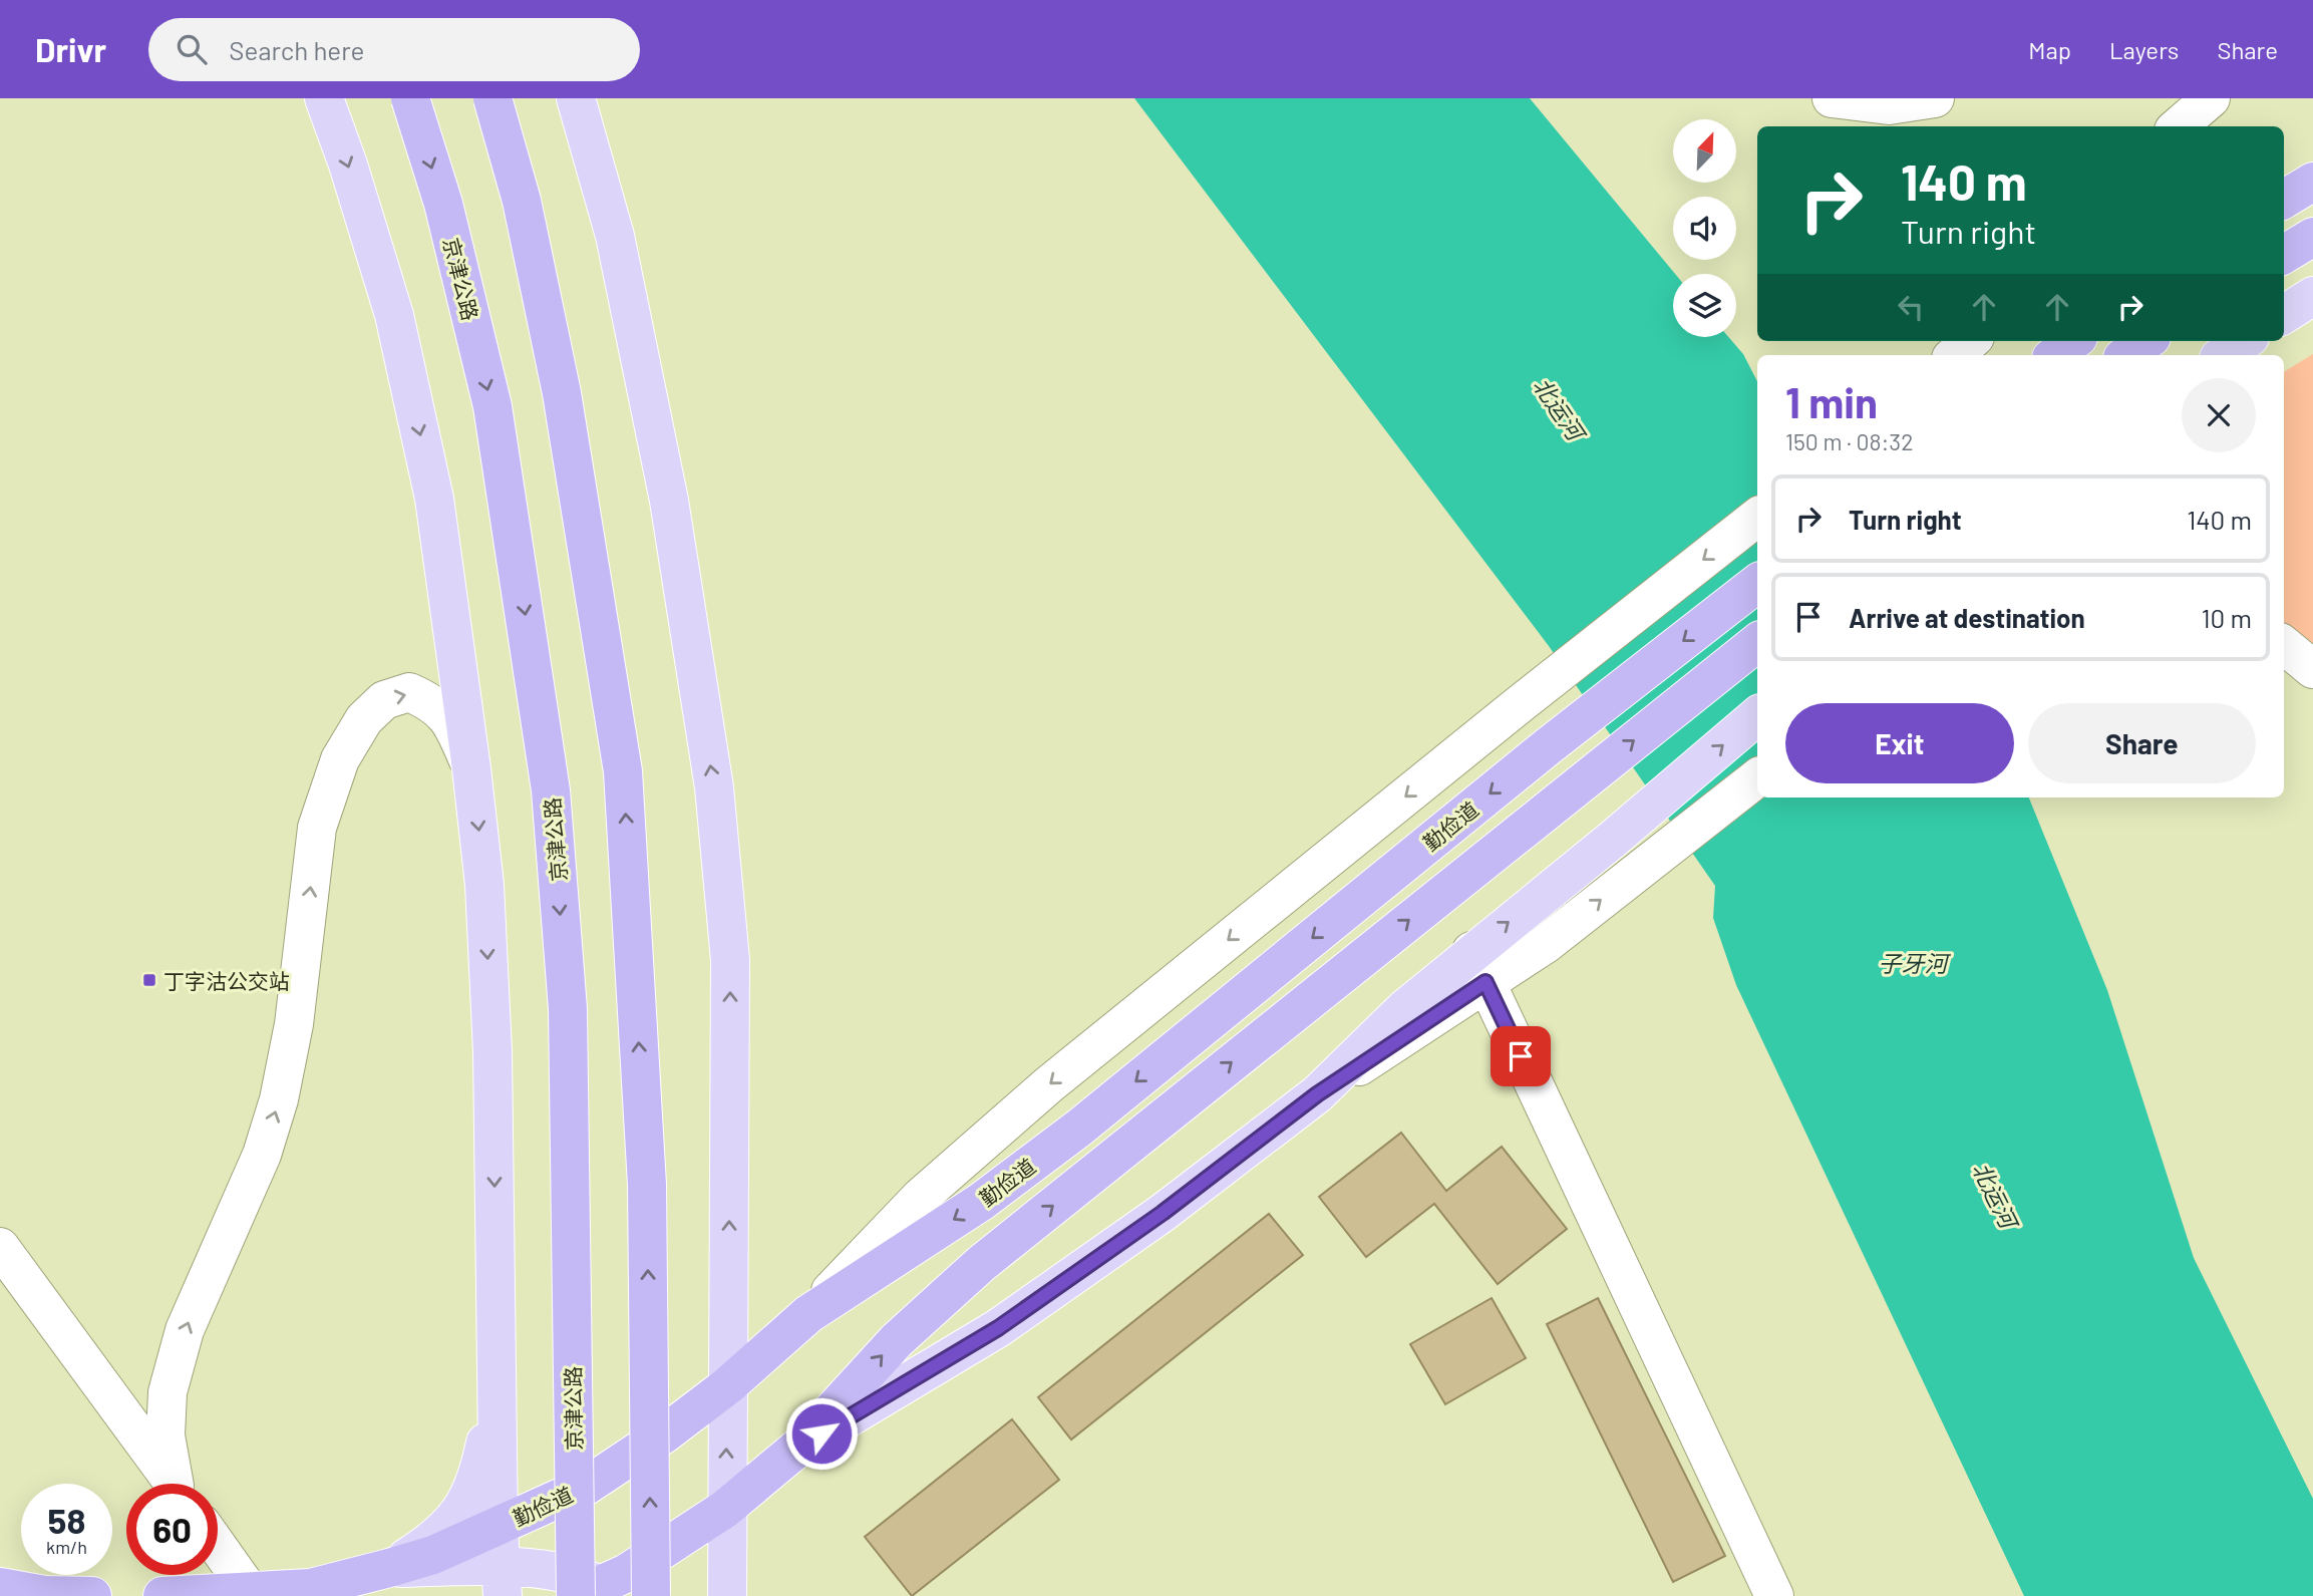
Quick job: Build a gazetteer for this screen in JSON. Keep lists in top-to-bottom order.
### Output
{
  "streets": {
    "highway": ["京津公路", "勤俭道"]
  },
  "water": ["北运河", "子牙河"],
  "places": {
    "transit": ["丁字沽公交站"]
  },
  "north": "top right",
  "page": {
    "header": "Drivr",
    "search": "Search here",
    "nav": ["Map", "Layers", "Share"],
    "turn": ["140 m", "Turn right"],
    "heading": ["1 min", "150 m · 08:32"],
    "list": [
      {
        "name": "Turn right",
        "value": "140 m"
      },
      {
        "name": "Arrive at destination",
        "value": "10 m"
      }
    ],
    "buttons": ["Exit", "Share"],
    "speed": "58 km/h",
    "limit": "60"
  }
}
